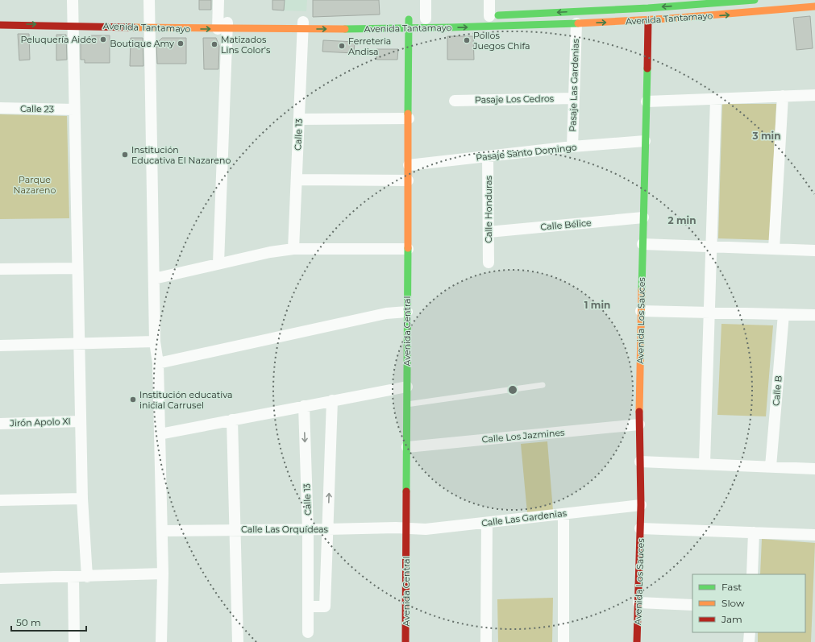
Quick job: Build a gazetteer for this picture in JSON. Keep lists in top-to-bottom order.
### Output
{
  "streets": {
    "street": [
      "Avenida Tantamayo",
      "Pasaje Las Gardenias",
      "Pasaje Los Cedros",
      "Calle 23",
      "Calle 13",
      "Pasaje Santo Domingo",
      "Calle Honduras",
      "Calle Bélice",
      "Avenida Los Sauces",
      "Avenida Central",
      "Calle B",
      "Jirón Apolo XI",
      "Calle Los Jazmines",
      "Calle Las Gardenias",
      "Calle Las Orquídeas"
    ]
  },
  "crossings": [
    ["Avenida Tantamayo", "Pasaje Las Gardenias"],
    ["Avenida Tantamayo", "Calle 13"],
    ["Avenida Tantamayo", "Avenida Los Sauces"],
    ["Avenida Tantamayo", "Avenida Central"],
    ["Pasaje Las Gardenias", "Pasaje Los Cedros"],
    ["Pasaje Las Gardenias", "Pasaje Santo Domingo"],
    ["Calle 13", "Calle Las Orquídeas"],
    ["Pasaje Santo Domingo", "Calle Honduras"],
    ["Pasaje Santo Domingo", "Avenida Los Sauces"],
    ["Pasaje Santo Domingo", "Avenida Central"],
    ["Calle Honduras", "Calle Bélice"],
    ["Calle Bélice", "Avenida Los Sauces"],
    ["Avenida Los Sauces", "Calle Los Jazmines"],
    ["Avenida Los Sauces", "Calle Las Gardenias"],
    ["Avenida Central", "Calle Los Jazmines"],
    ["Avenida Central", "Calle Las Gardenias"],
    ["Avenida Central", "Calle Las Orquídeas"],
    ["Calle Las Gardenias", "Calle Las Orquídeas"]
  ],
  "parks": ["Parque Nazareno"],
  "places": [
    "Peluquería Aidée",
    "Pollos Juegos Chifa",
    "Boutique Amy",
    "Matizados Lins Color's",
    "Ferreteria Andisa",
    "Institución Educativa El Nazareno",
    "Institución educativa inicial Carrusel"
  ],
  "legend": ["Fast", "Slow", "Jam"],
  "scale_bar": "50 m",
  "rings": ["3 min", "2 min", "1 min"]
}
